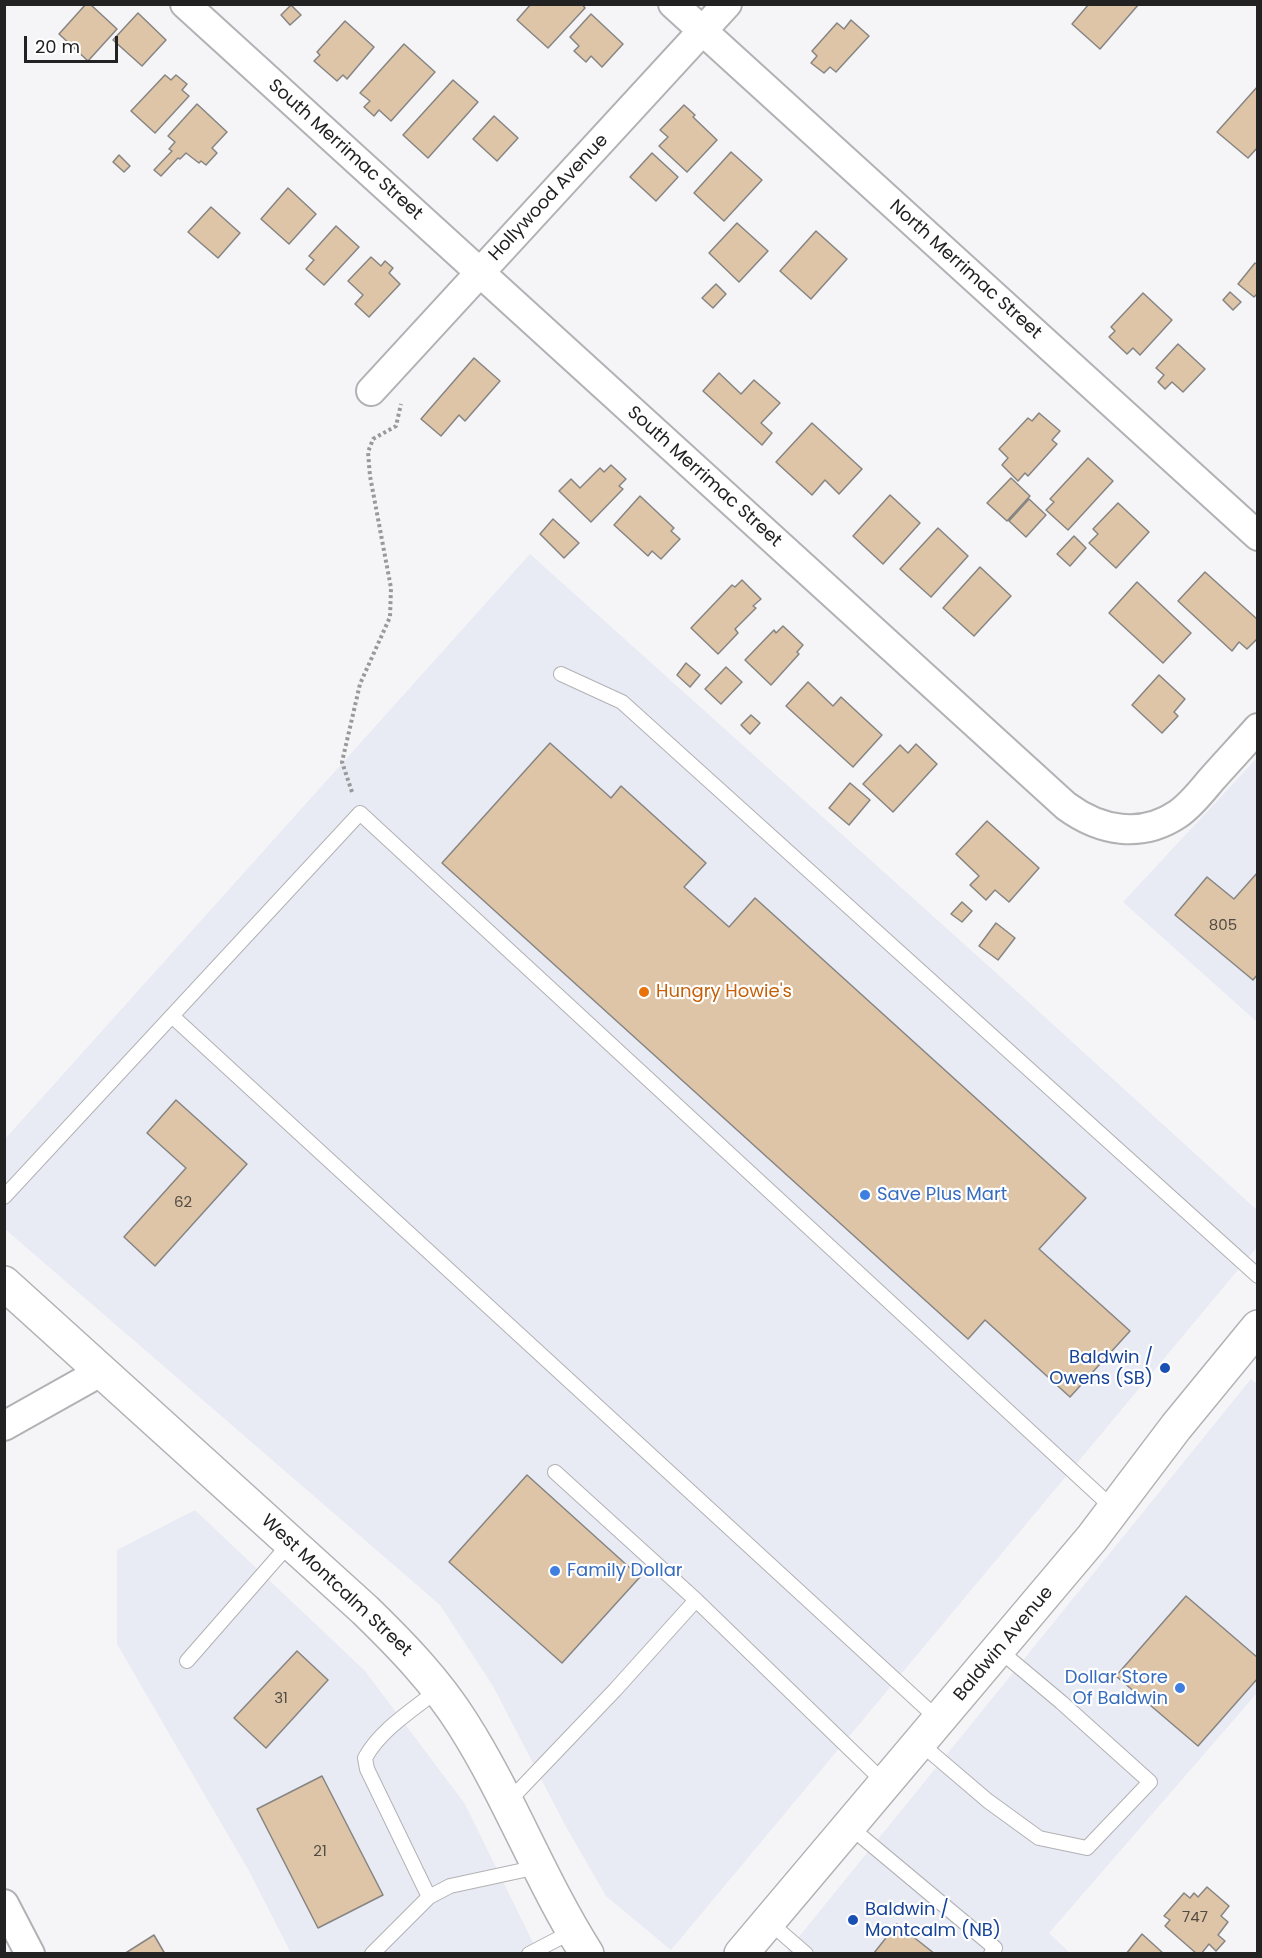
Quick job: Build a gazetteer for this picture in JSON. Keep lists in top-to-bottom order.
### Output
{
  "streets": {
    "main road": ["West Montcalm Street", "Baldwin Avenue"],
    "street": ["South Merrimac Street", "Hollywood Avenue", "North Merrimac Street"]
  },
  "crossings": [
    ["South Merrimac Street", "Hollywood Avenue"],
    ["Hollywood Avenue", "North Merrimac Street"]
  ],
  "places": [
    "Hungry Howie's",
    "Save Plus Mart",
    "Baldwin / Owens (SB)",
    "Family Dollar",
    "Dollar Store Of Baldwin",
    "Baldwin / Montcalm (NB)"
  ],
  "house_numbers": [
    "805",
    "62",
    "31",
    "21",
    "747"
  ],
  "scale_bar": "20 m"
}
